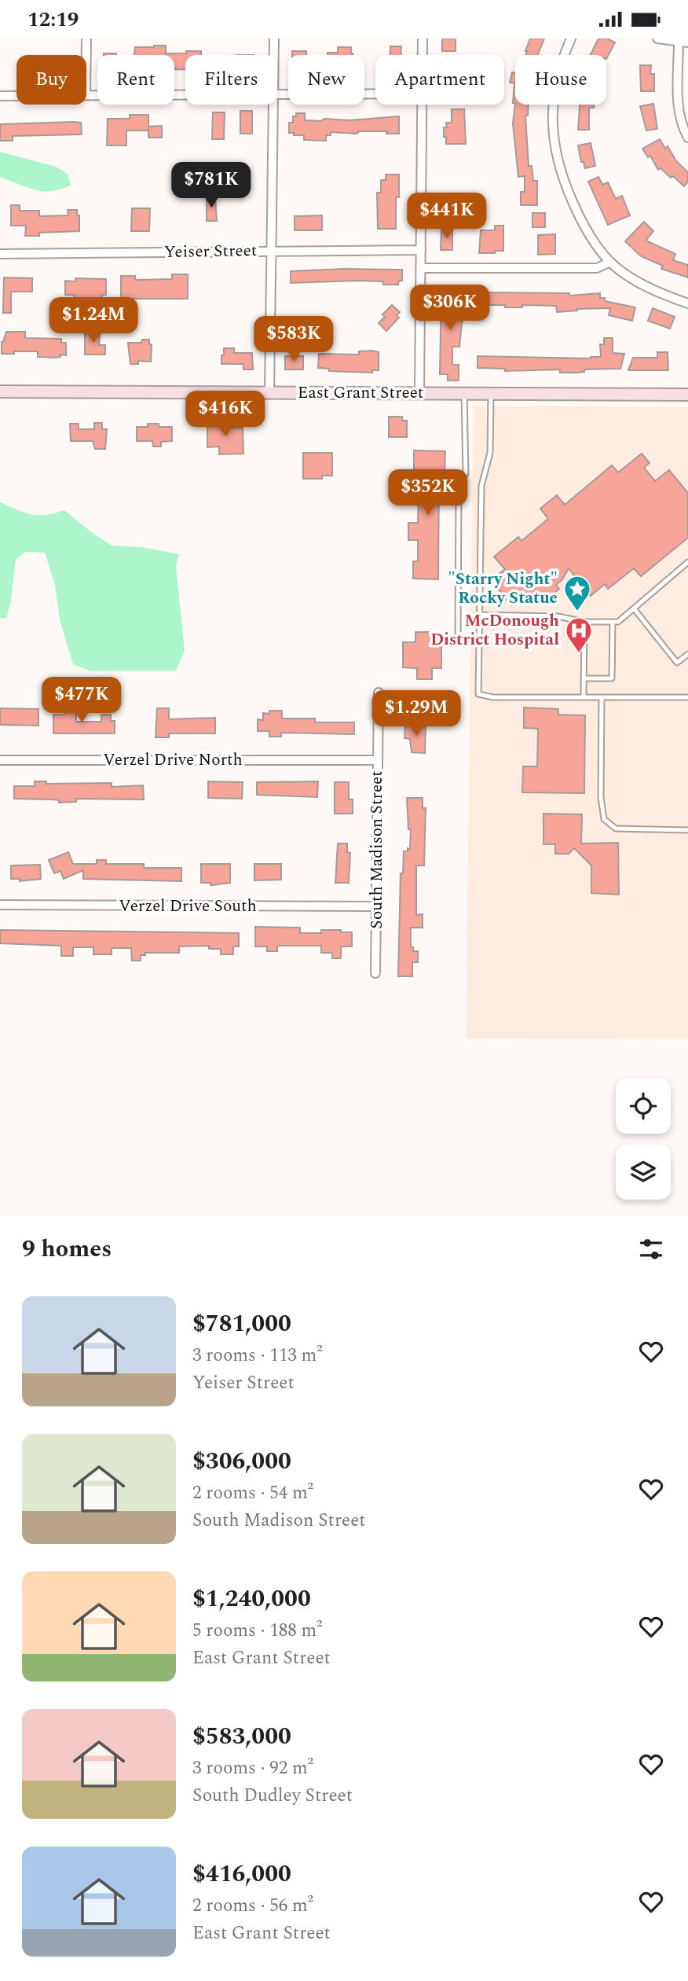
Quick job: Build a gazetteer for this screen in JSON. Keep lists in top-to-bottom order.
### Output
{
  "streets": {
    "main road": ["East Grant Street"],
    "street": [
      "Yeiser Street",
      "Verzel Drive North",
      "South Madison Street",
      "Verzel Drive South"
    ]
  },
  "crossings": [
    ["Verzel Drive North", "South Madison Street"],
    ["South Madison Street", "Verzel Drive South"]
  ],
  "places": {
    "place": ["\"Starry Night\" Rocky Statue"],
    "hospital": ["McDonough District Hospital"]
  },
  "page": {
    "status": "12:19",
    "chip": [
      "Buy",
      "Rent",
      "Filters",
      "New",
      "Apartment",
      "House"
    ],
    "price": [
      "$781K",
      "$441K",
      "$306K",
      "$1.24M",
      "$583K",
      "$416K",
      "$352K",
      "$477K",
      "$1.29M"
    ],
    "heading": "9 homes",
    "list": [
      {
        "name": "$781,000",
        "note": "3 rooms · 113 m² · Yeiser Street"
      },
      {
        "name": "$306,000",
        "note": "2 rooms · 54 m² · South Madison Street"
      },
      {
        "name": "$1,240,000",
        "note": "5 rooms · 188 m² · East Grant Street"
      },
      {
        "name": "$583,000",
        "note": "3 rooms · 92 m² · South Dudley Street"
      },
      {
        "name": "$416,000",
        "note": "2 rooms · 56 m² · East Grant Street"
      }
    ]
  }
}
